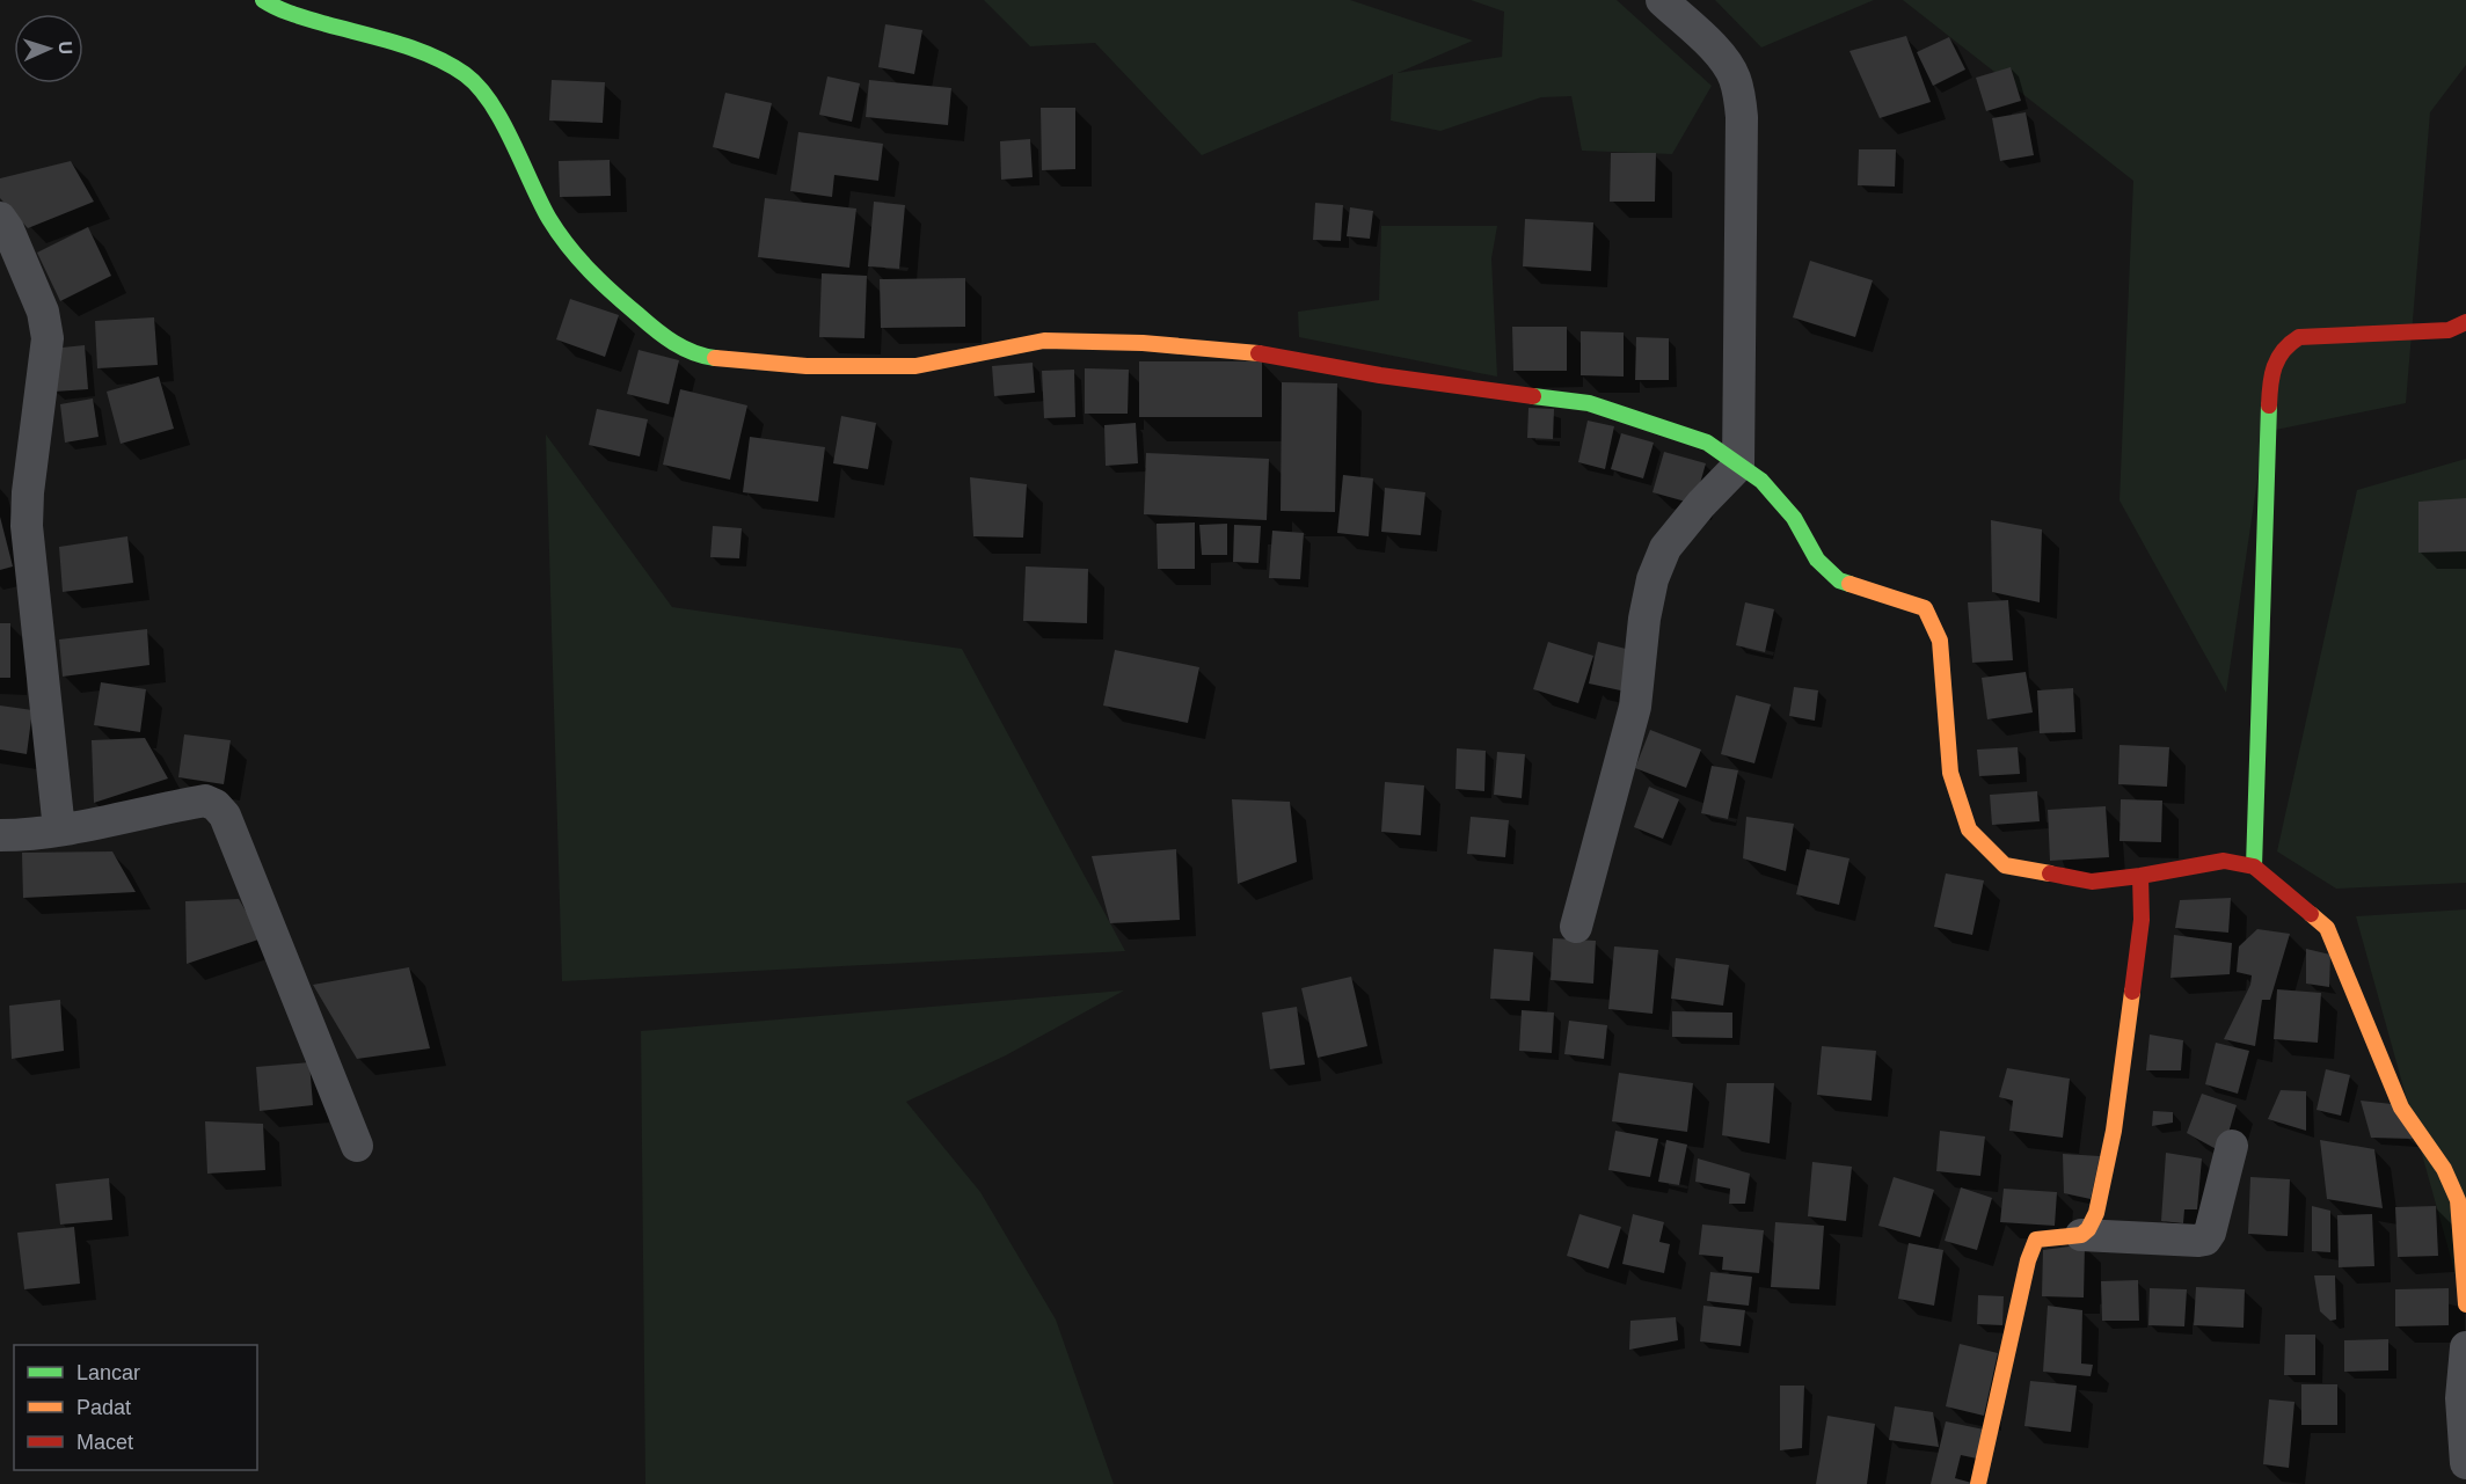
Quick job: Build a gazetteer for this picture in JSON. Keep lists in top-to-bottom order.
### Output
{
  "legend": ["Lancar", "Padat", "Macet"],
  "north": "right"
}
